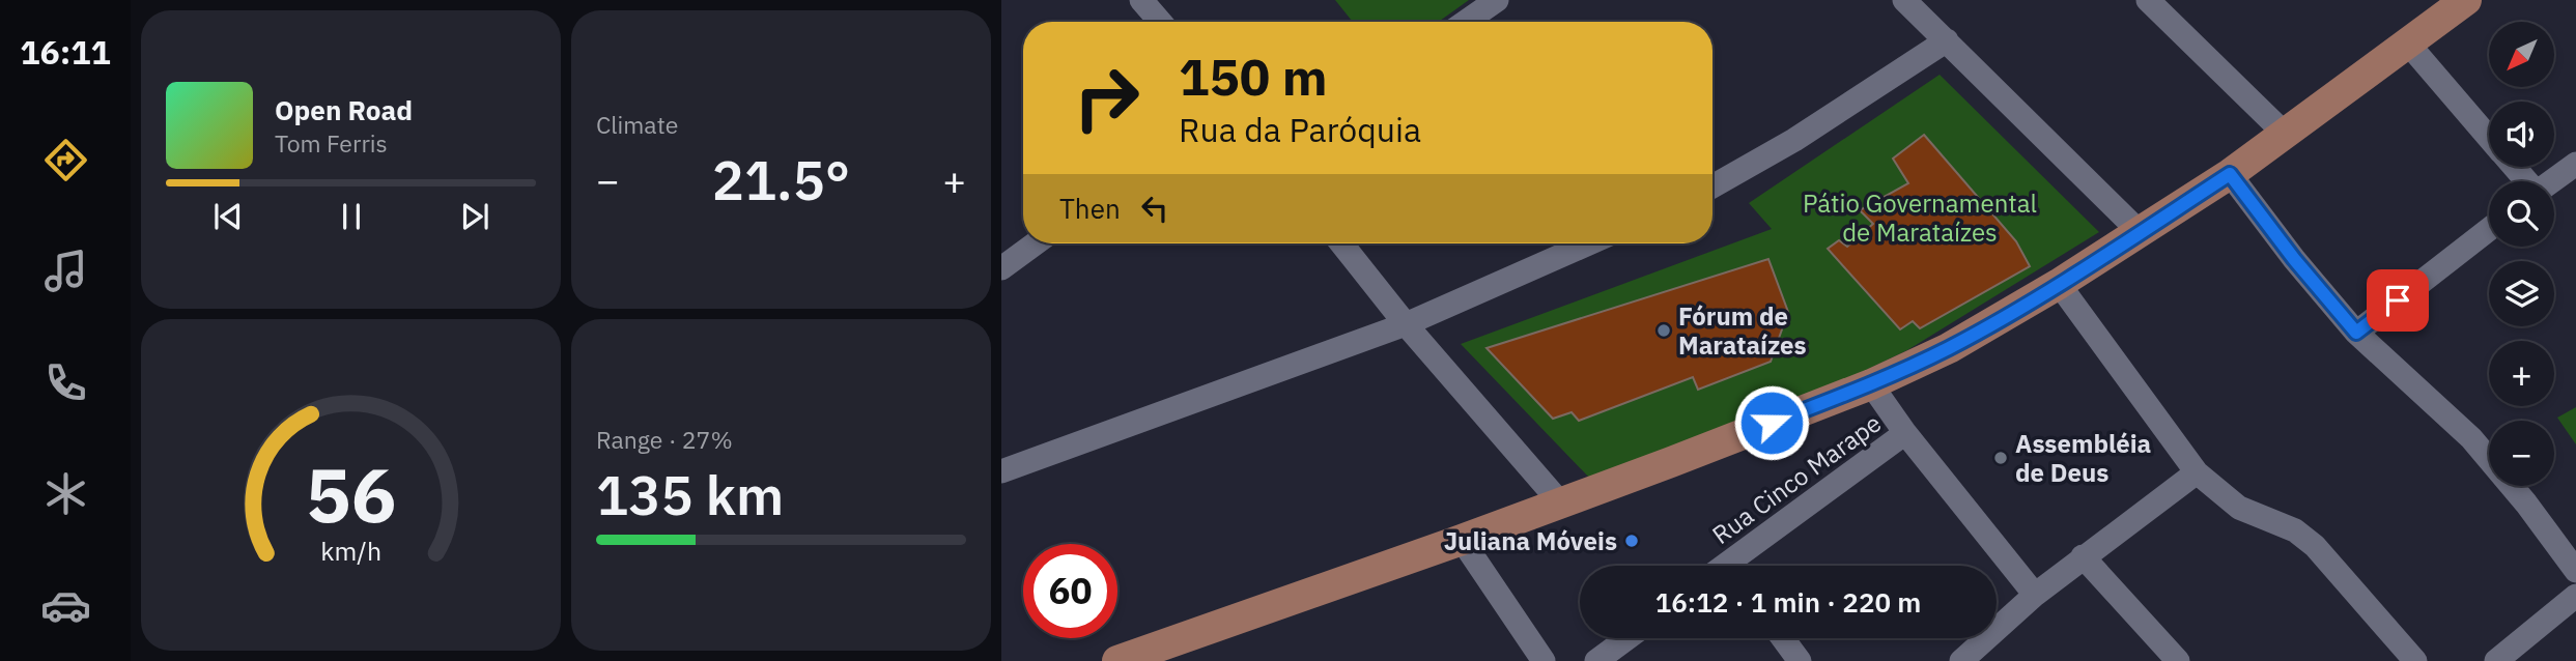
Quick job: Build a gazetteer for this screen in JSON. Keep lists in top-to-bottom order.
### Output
{
  "streets": {
    "street": ["Rua Cinco Marape"]
  },
  "parks": ["Pátio Governamental de Marataízes"],
  "places": ["Fórum de Marataízes", "Assembléia de Deus", "Juliana Móveis"],
  "north": "bottom left",
  "page": {
    "tabs": "16:11",
    "tile": [
      "Climate",
      ["Range · 27%", "135 km"]
    ],
    "map_buttons": ["+", "−"],
    "turn": ["150 m", "Rua da Paróquia"],
    "song": ["Open Road", "Tom Ferris"],
    "heat": ["−", "21.5°", "+"],
    "then": "Then",
    "limit": "60",
    "trip": "16:12 · 1 min · 220 m",
    "gauge": ["56", "km/h"]
  }
}
